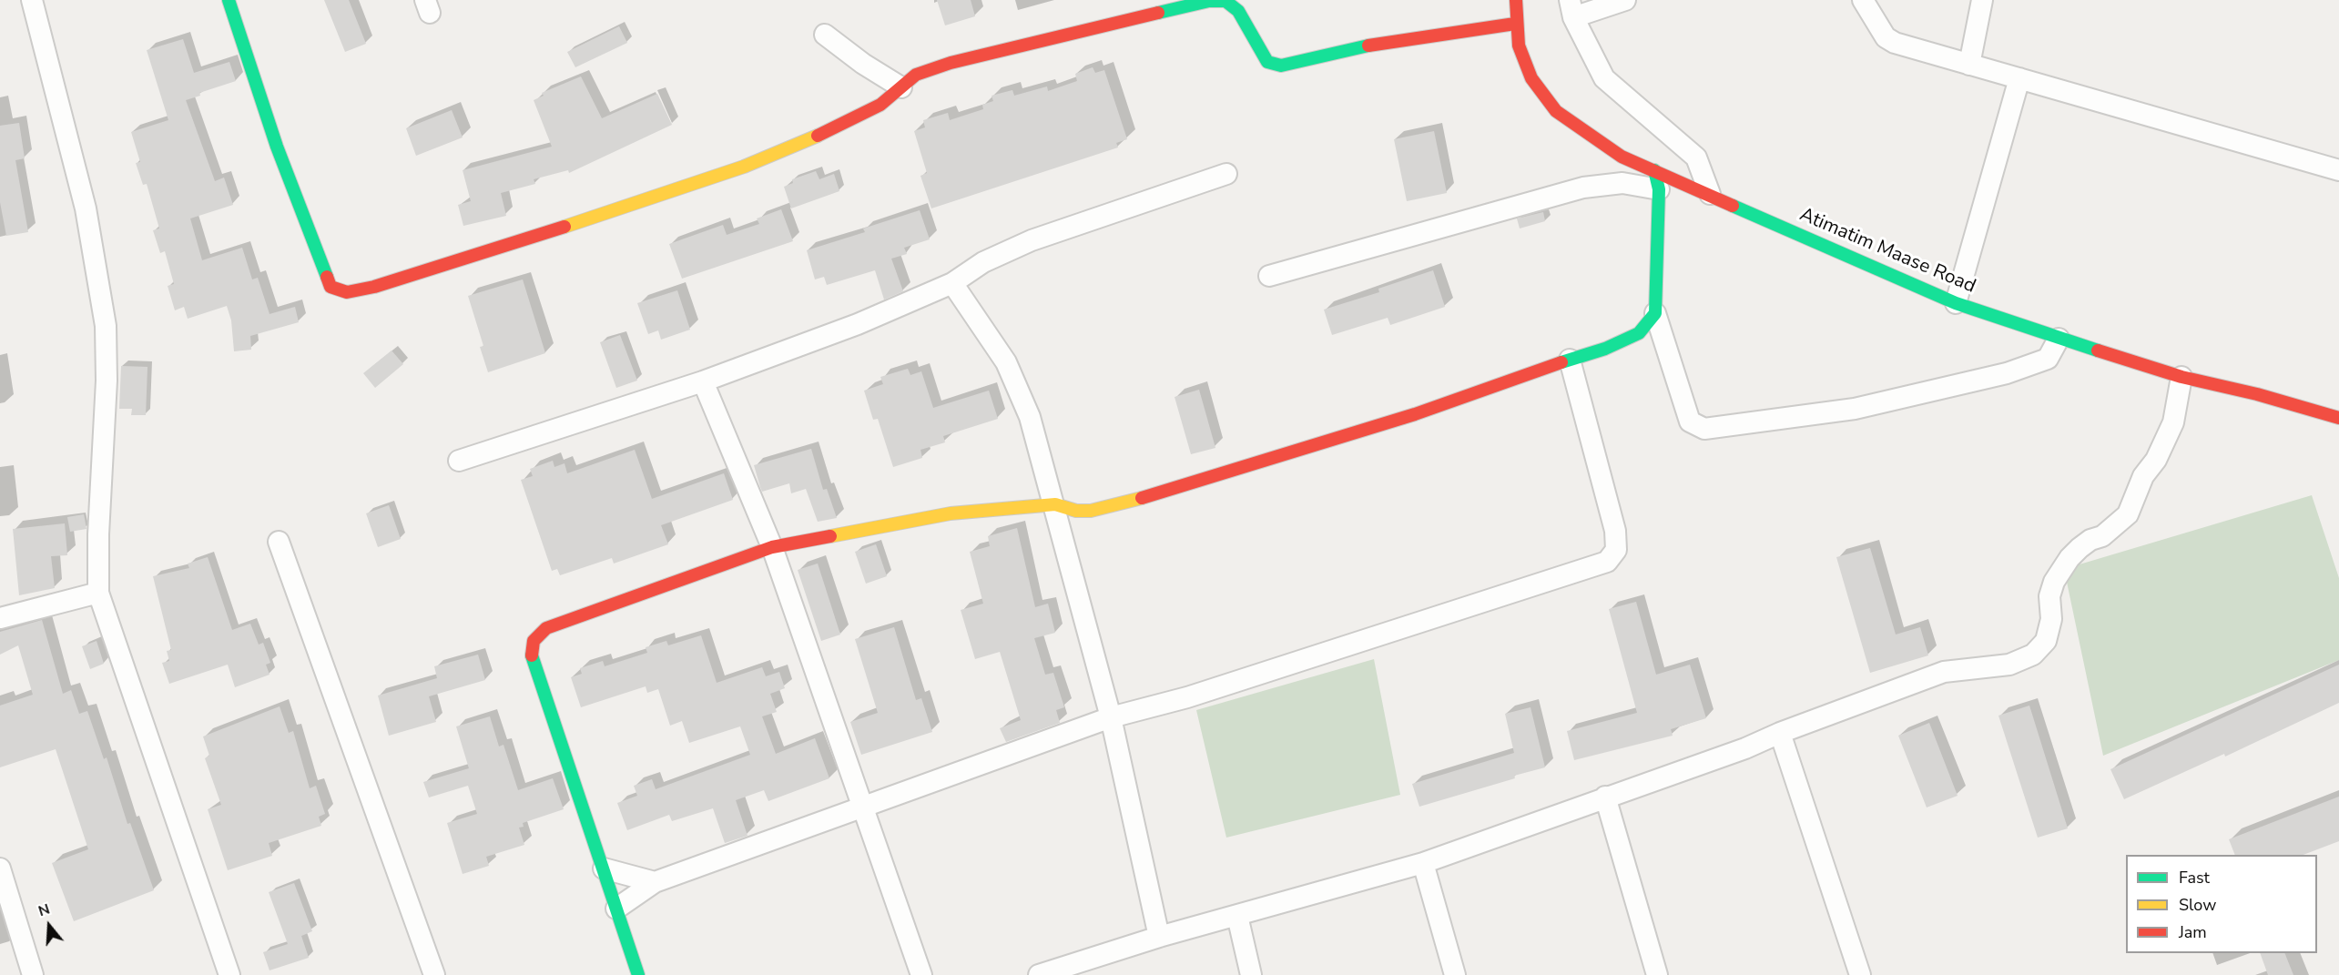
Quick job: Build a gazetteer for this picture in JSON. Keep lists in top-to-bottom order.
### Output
{
  "streets": {
    "street": ["Atimatim Maase Road"]
  },
  "legend": ["Fast", "Slow", "Jam"],
  "north": "top"
}
